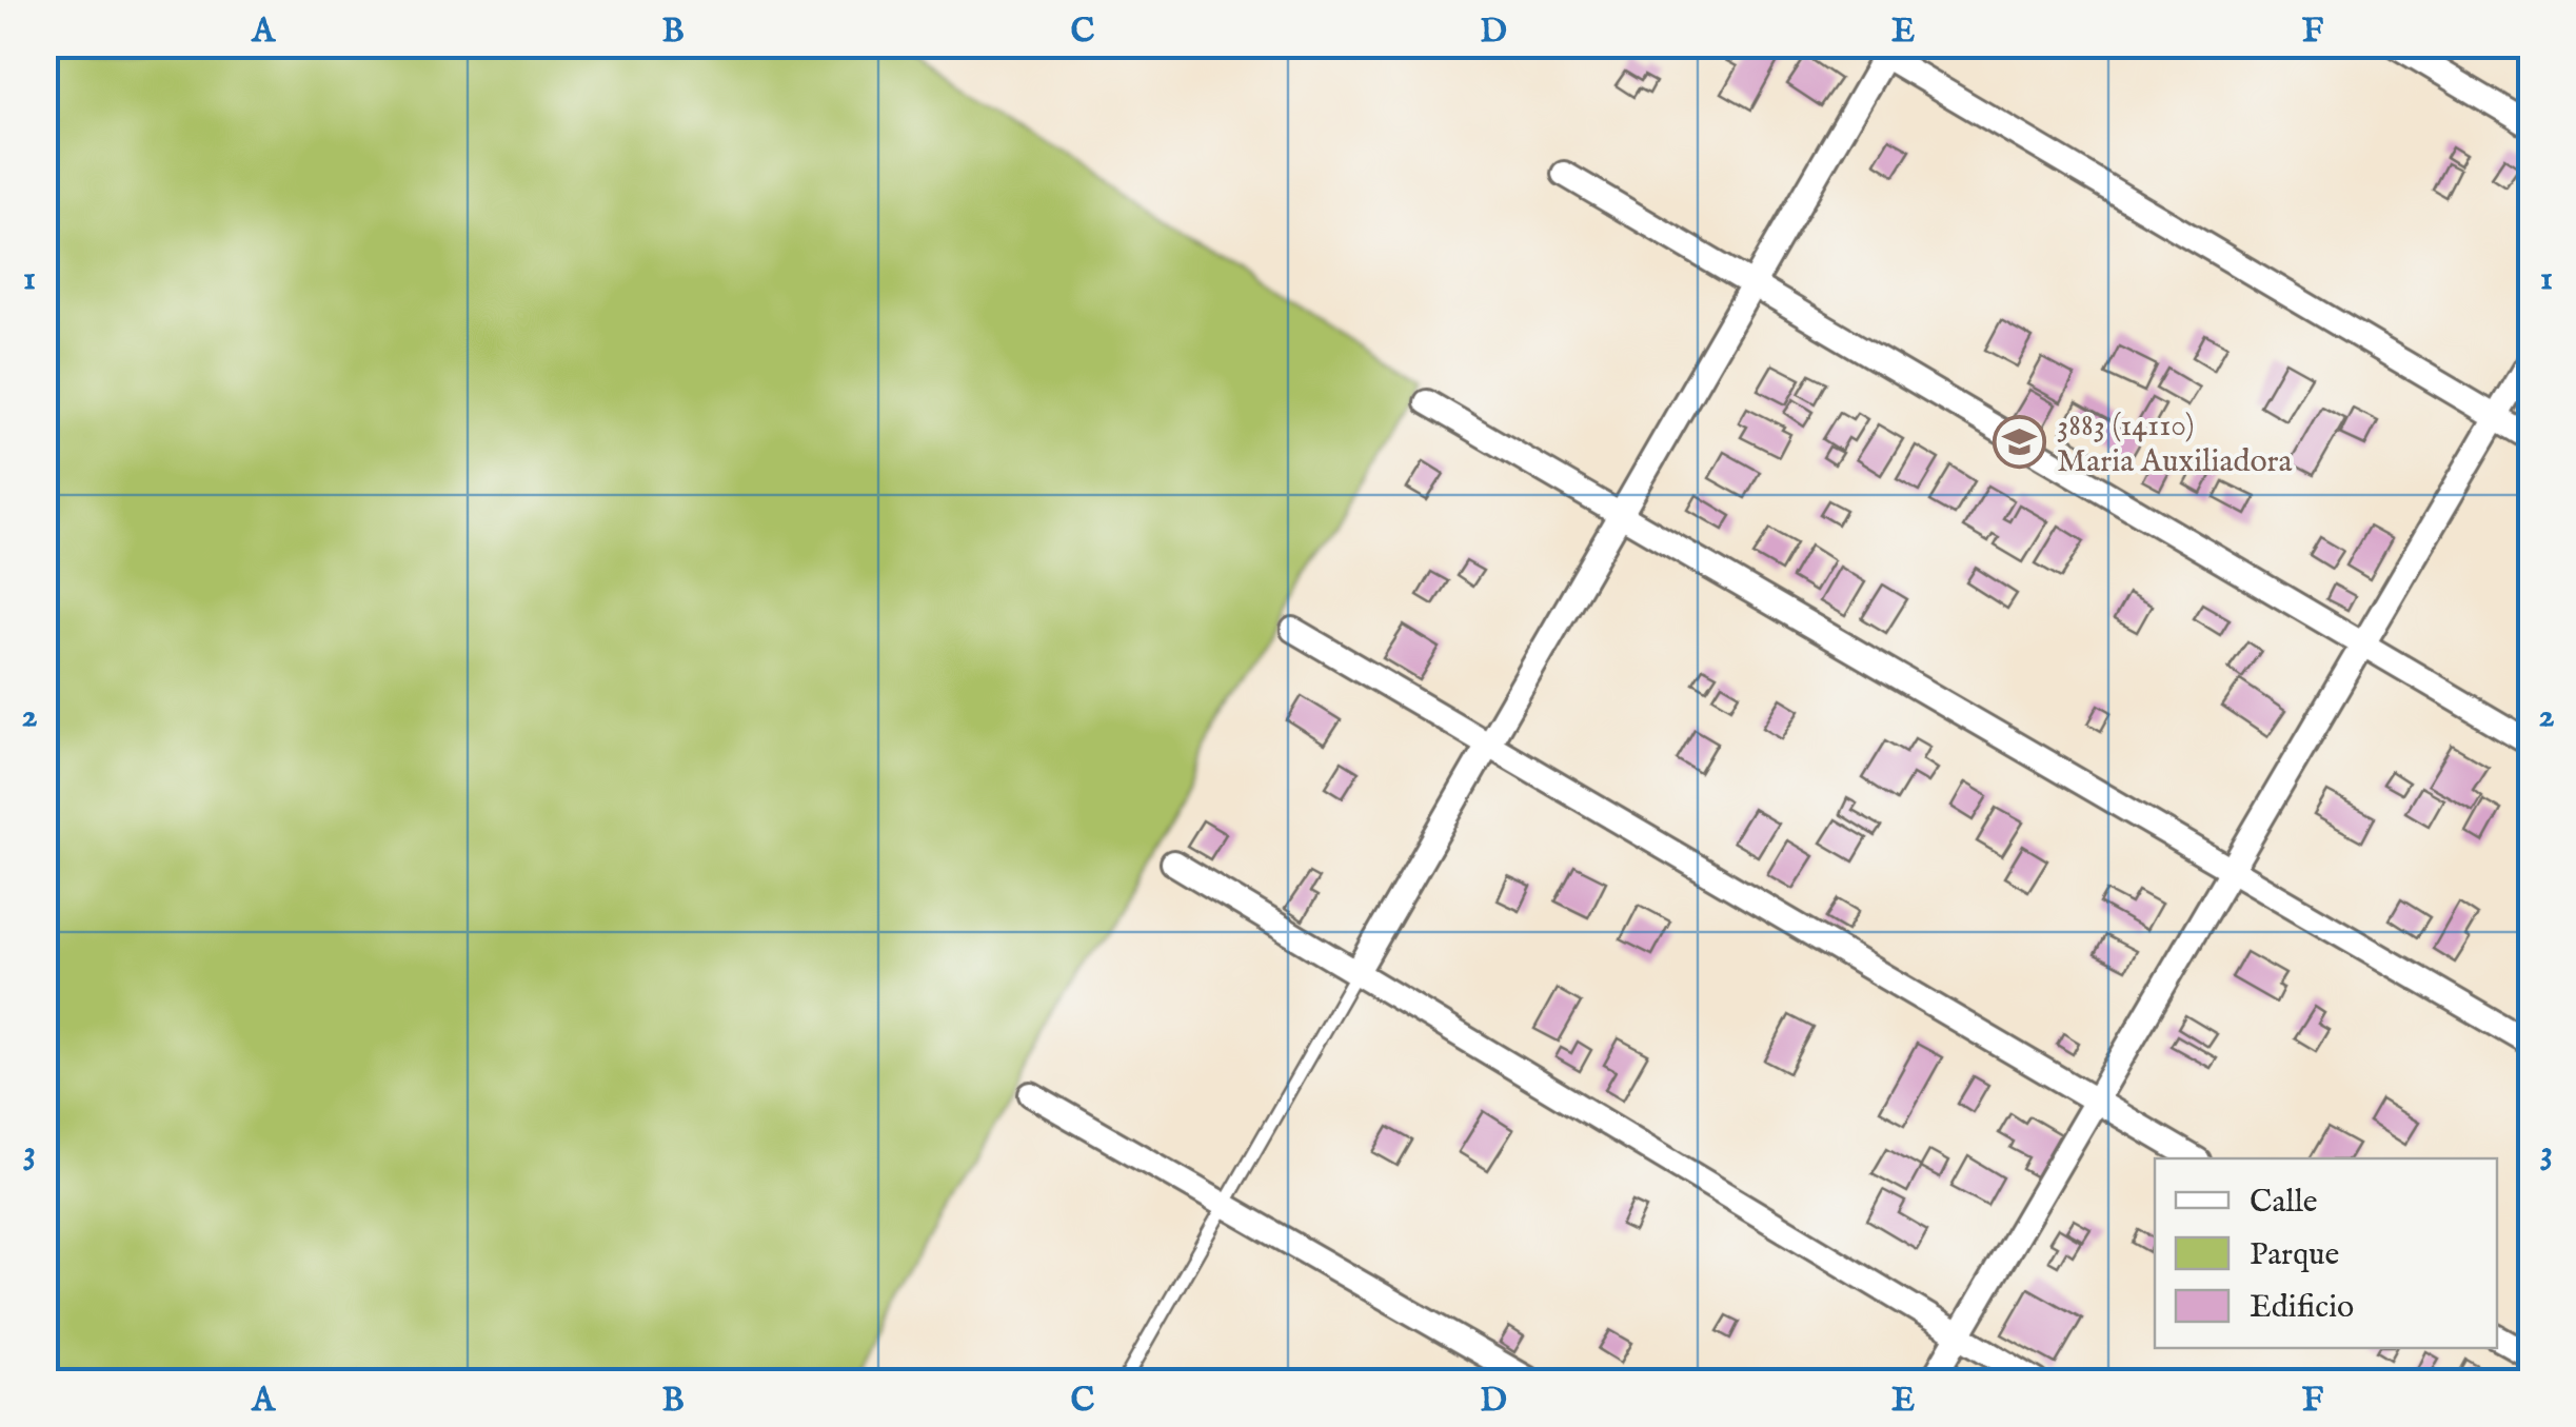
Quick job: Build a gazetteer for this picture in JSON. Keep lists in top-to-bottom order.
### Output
{
  "places": {
    "school or university": ["3883 (14110) Maria Auxiliadora"]
  },
  "legend": ["Calle", "Parque", "Edificio"],
  "grid": {
    "columns": [
      "A",
      "B",
      "C",
      "D",
      "E",
      "F"
    ],
    "rows": ["1", "2", "3"]
  }
}
